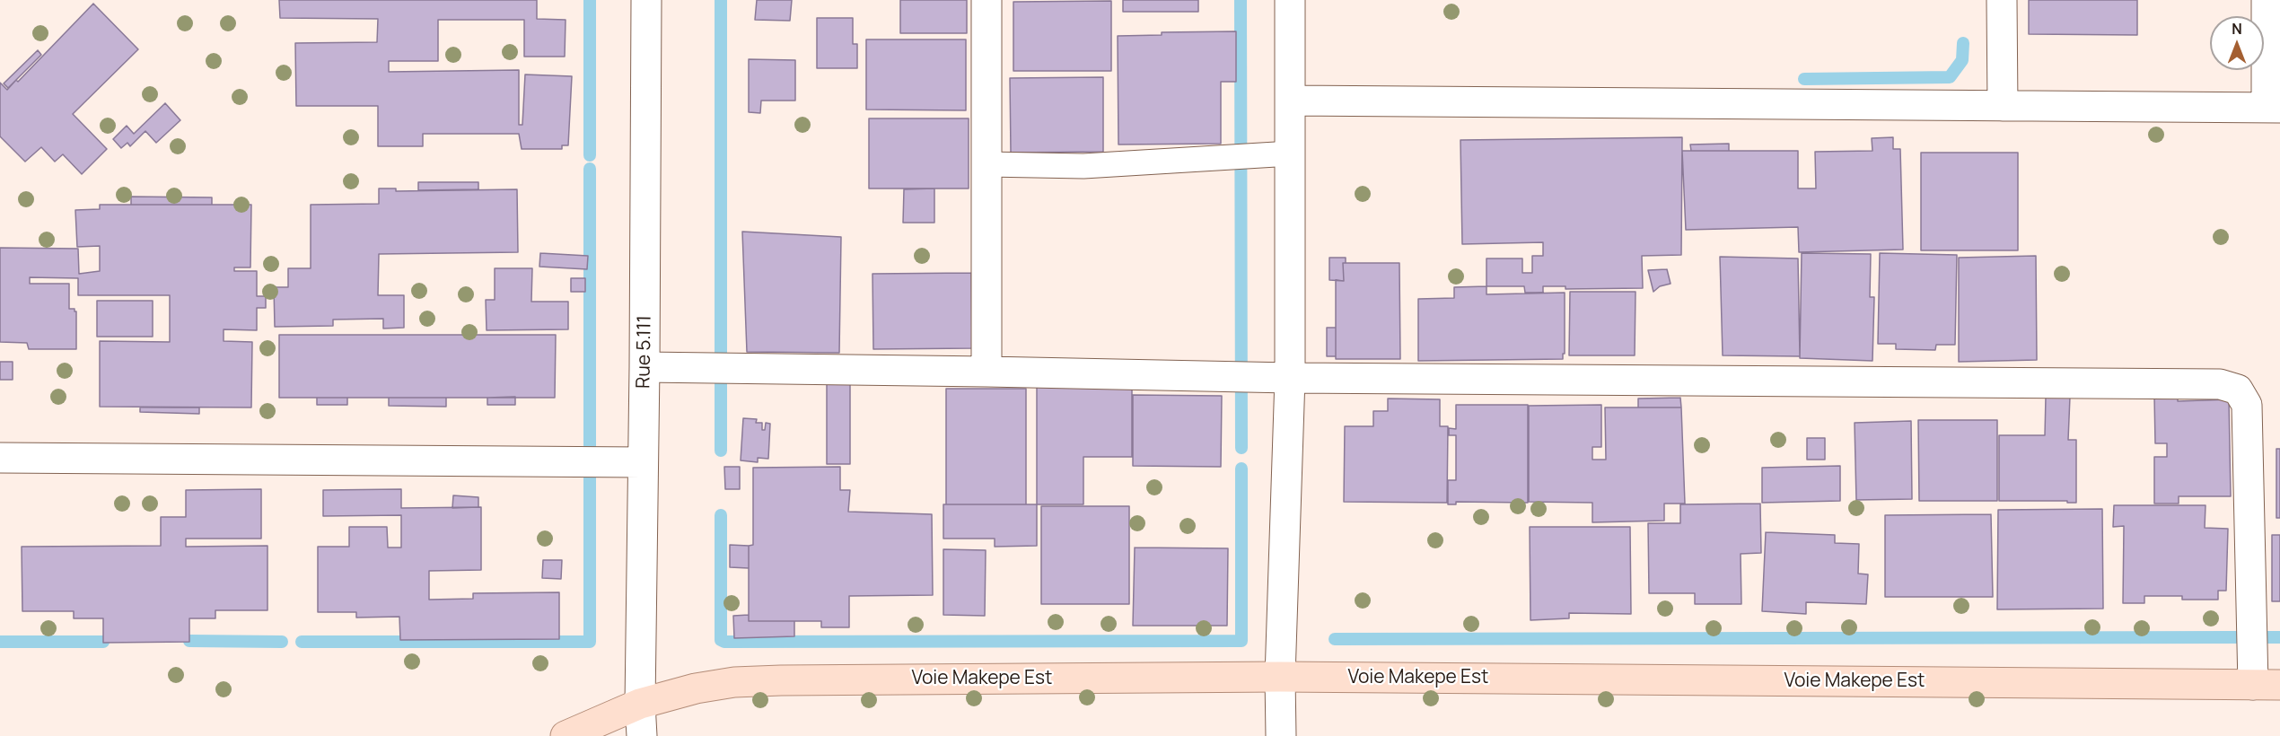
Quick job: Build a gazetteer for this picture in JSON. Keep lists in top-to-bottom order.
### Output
{
  "streets": {
    "main road": ["Voie Makepe Est"],
    "street": ["Rue 5.111"]
  },
  "crossings": [
    ["Rue 5.111", "Voie Makepe Est"]
  ],
  "north": "top"
}
